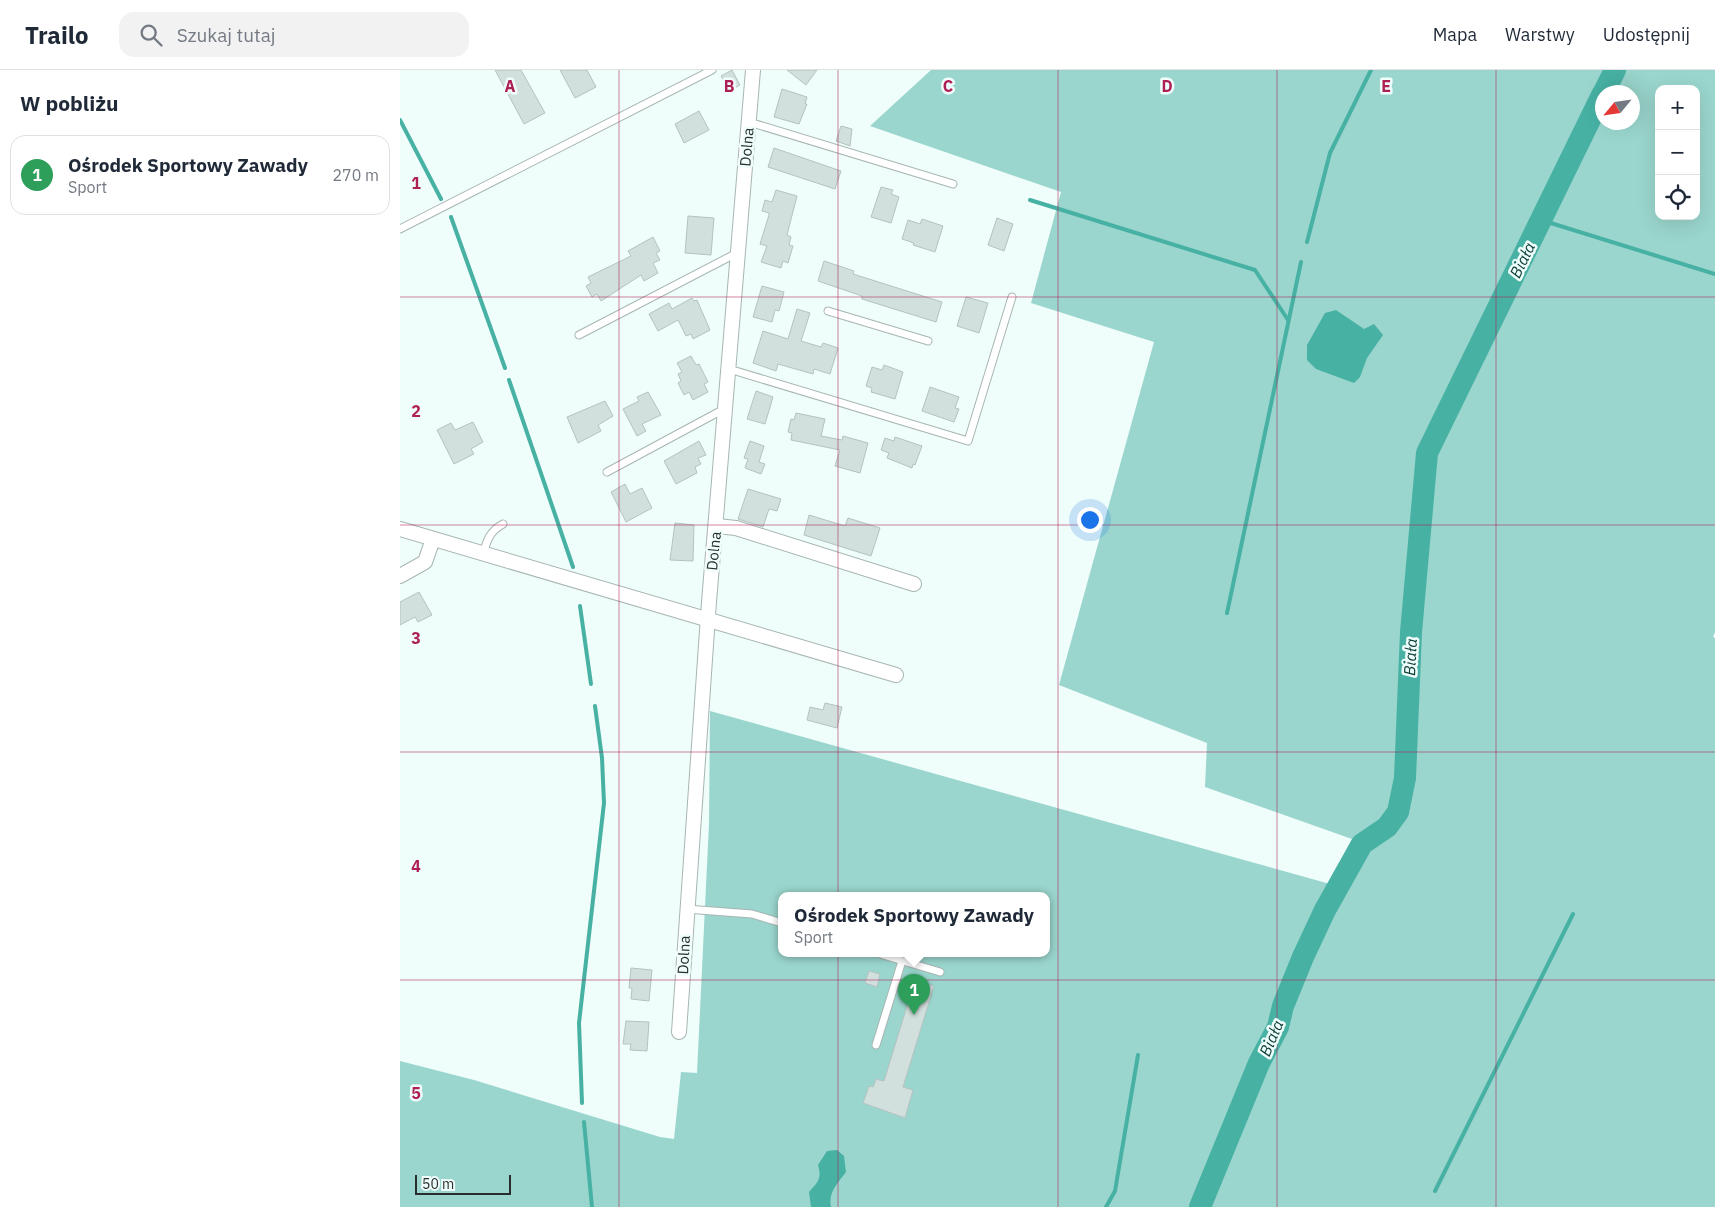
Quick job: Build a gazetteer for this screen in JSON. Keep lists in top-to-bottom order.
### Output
{
  "streets": {
    "street": ["Dolna"]
  },
  "water": ["Biała"],
  "scale_bar": "50 m",
  "north": "bottom left",
  "page": {
    "header": "Trailo",
    "search": "Szukaj tutaj",
    "nav": ["Mapa", "Warstwy", "Udostępnij"],
    "heading": "W pobliżu",
    "map_buttons": ["+", "−"],
    "list": [
      {
        "mark": "1",
        "name": "Ośrodek Sportowy Zawady",
        "note": "Sport",
        "value": "270 m"
      }
    ],
    "popup": ["Ośrodek Sportowy Zawady", "Sport"],
    "pins": "1",
    "scale": "50 m"
  },
  "grid": {
    "columns": [
      "A",
      "B",
      "C",
      "D",
      "E"
    ],
    "rows": [
      "1",
      "2",
      "3",
      "4",
      "5"
    ]
  }
}
